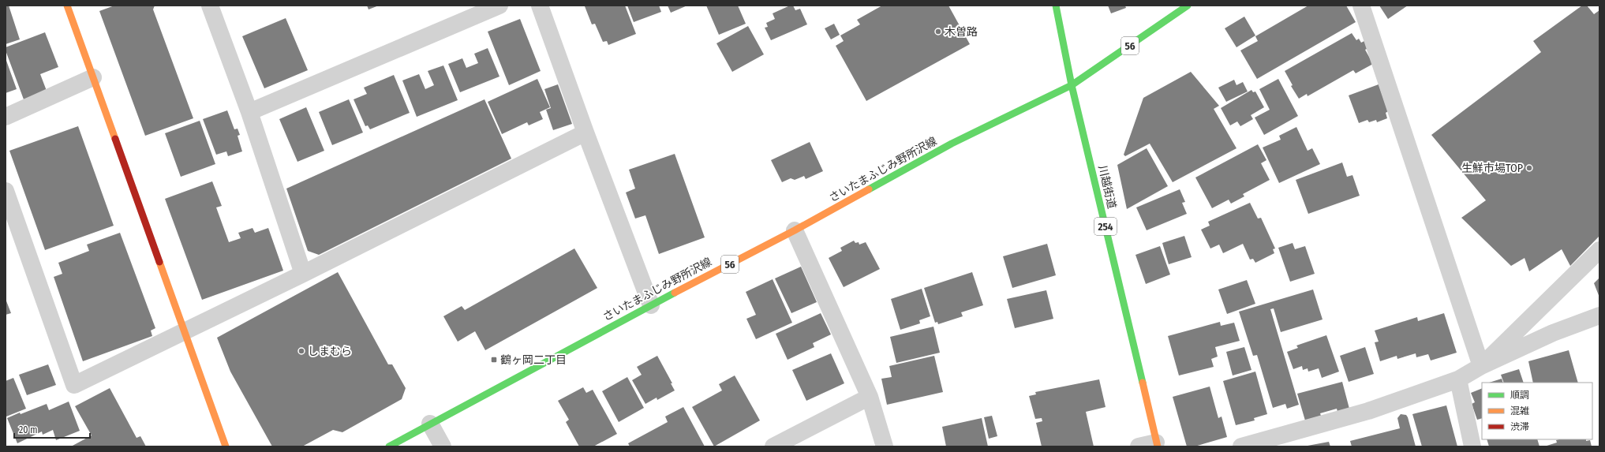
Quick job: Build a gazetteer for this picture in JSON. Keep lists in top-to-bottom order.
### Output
{
  "streets": {
    "main road": [
      "56",
      "さいたまふじみ野所沢線",
      "川越街道",
      "254"
    ]
  },
  "crossings": [
    ["56", "さいたまふじみ野所沢線"],
    ["56", "川越街道"],
    ["さいたまふじみ野所沢線", "川越街道"]
  ],
  "places": {
    "other": ["木曽路", "生鮮市場TOP", "しまむら"],
    "transit": ["鶴ヶ岡二丁目"]
  },
  "legend": ["順調", "混雑", "渋滞"],
  "scale_bar": "20 m"
}
